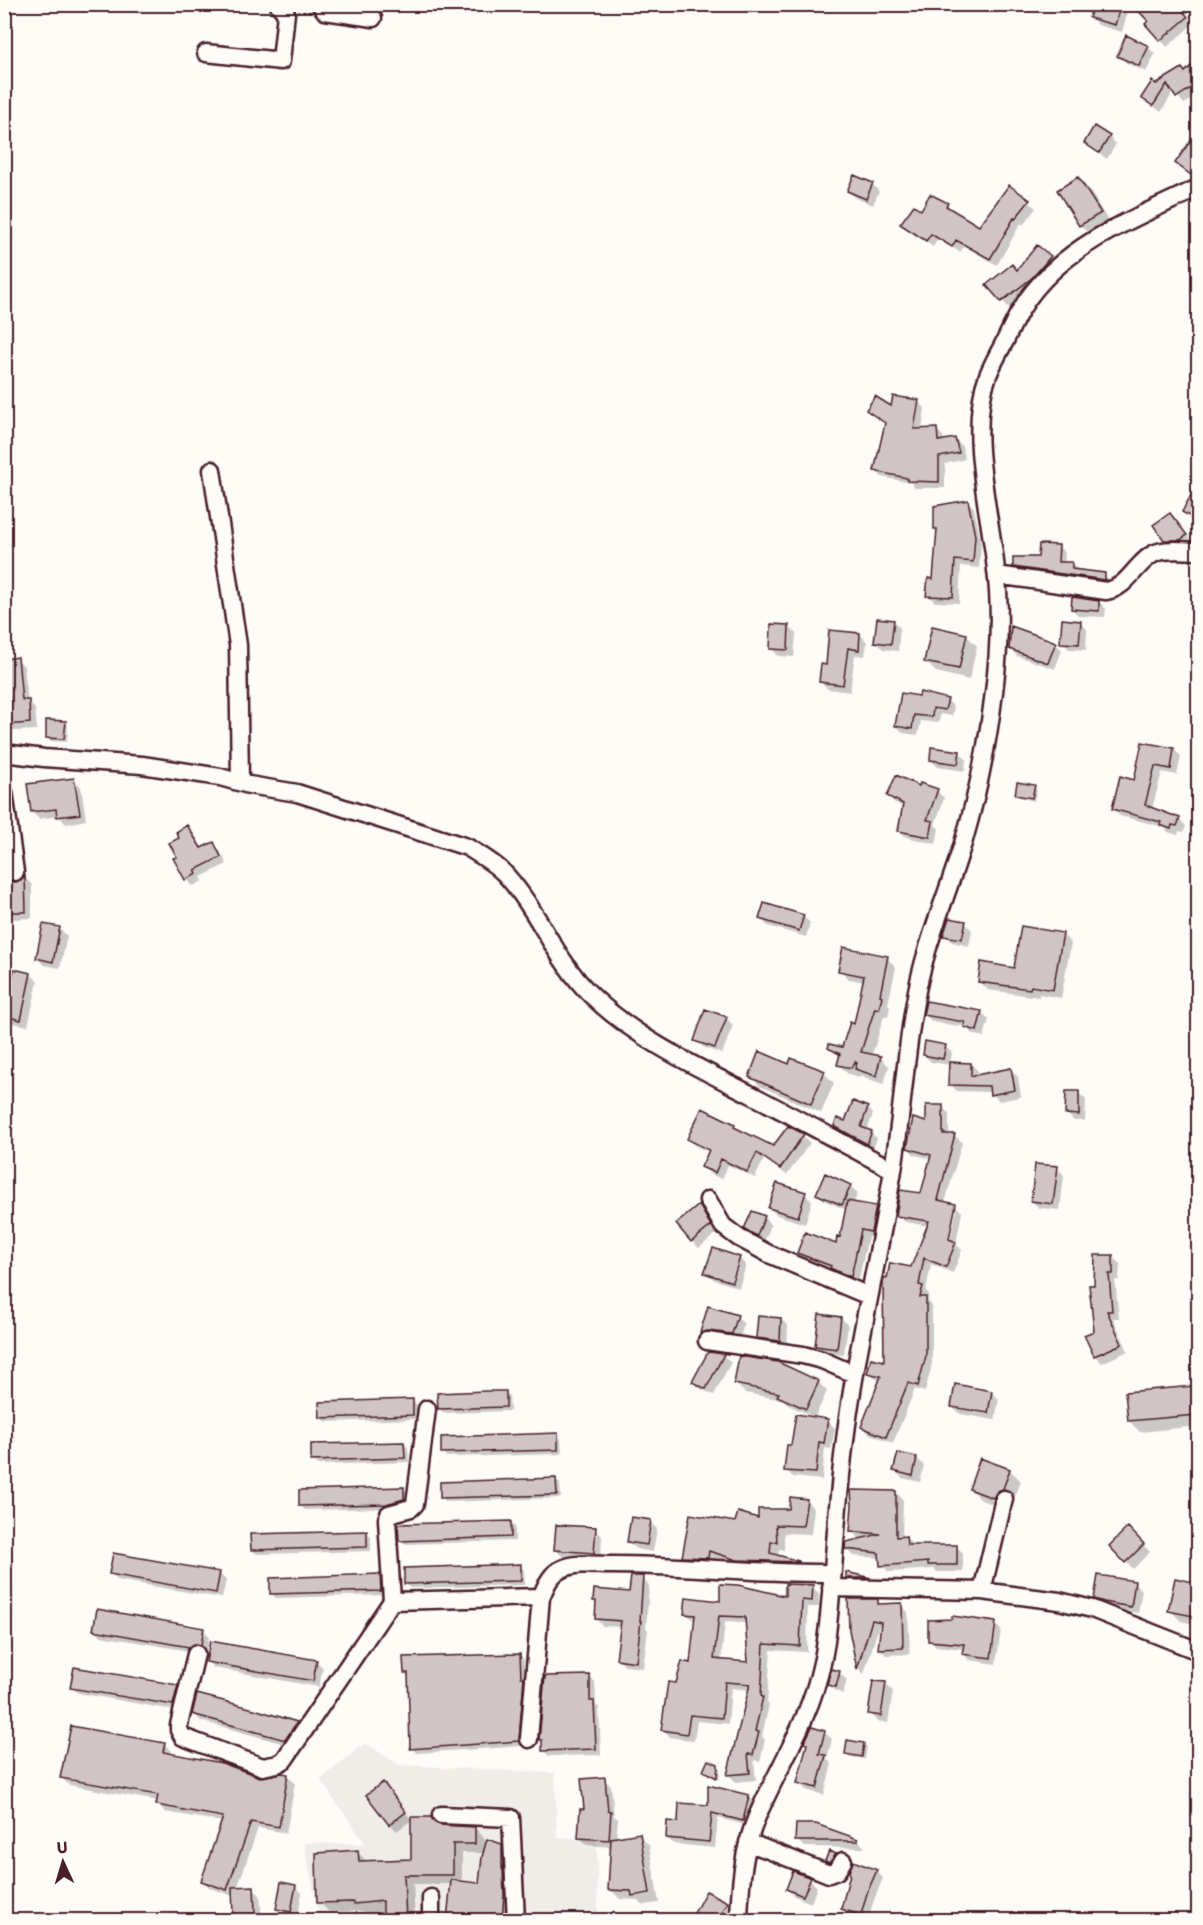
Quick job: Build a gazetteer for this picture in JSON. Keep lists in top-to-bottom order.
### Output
{
  "north": "top"
}
